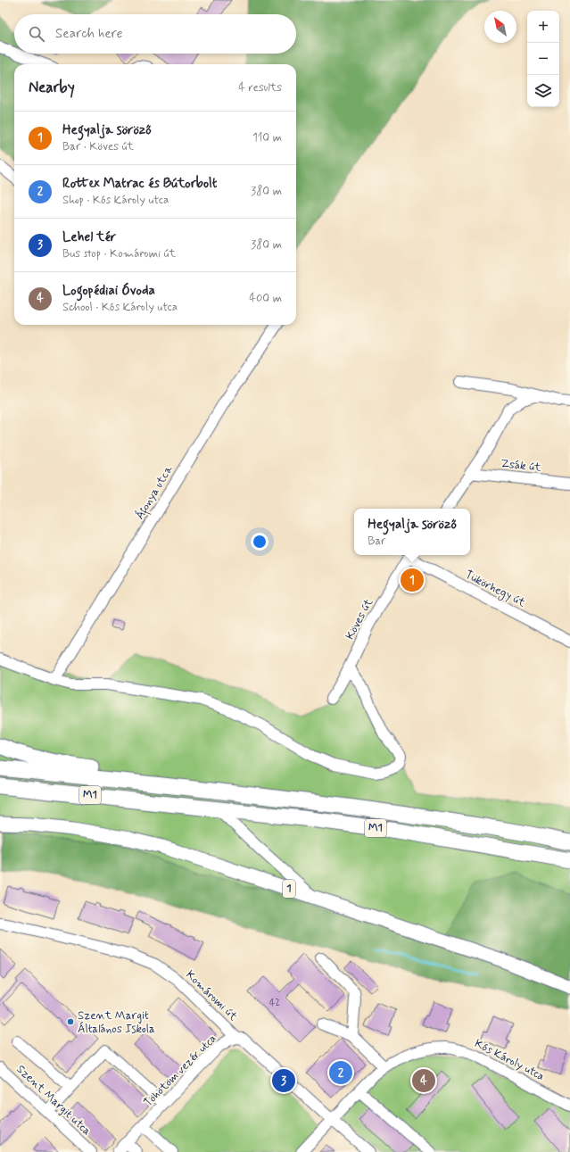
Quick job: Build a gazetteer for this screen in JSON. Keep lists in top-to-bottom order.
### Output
{
  "streets": {
    "highway": ["M1"],
    "main road": ["1"],
    "street": [
      "Zsák út",
      "Áfonya utca",
      "Tükörhegy út",
      "Köves út",
      "Komáromi út",
      "Kós Károly utca",
      "Töhötöm vezér utca",
      "Szent Margit utca"
    ]
  },
  "crossings": [
    ["Tükörhegy út", "Köves út"],
    ["Komáromi út", "Kós Károly utca"],
    ["Komáromi út", "Töhötöm vezér utca"]
  ],
  "places": ["Szent Margit Általános Iskola"],
  "house_numbers": ["42"],
  "north": "top left",
  "page": {
    "map_buttons": ["+", "−"],
    "search": "Search here",
    "heading": ["Nearby", "4 results"],
    "list": [
      {
        "mark": "1",
        "name": "Hegyalja söröző",
        "note": "Bar · Köves út",
        "value": "110 m"
      },
      {
        "mark": "2",
        "name": "Rottex Matrac és Bútorbolt",
        "note": "Shop · Kós Károly utca",
        "value": "380 m"
      },
      {
        "mark": "3",
        "name": "Lehel tér",
        "note": "Bus stop · Komáromi út",
        "value": "380 m"
      },
      {
        "mark": "4",
        "name": "Logopédiai Óvoda",
        "note": "School · Kós Károly utca",
        "value": "400 m"
      }
    ],
    "popup": ["Hegyalja söröző", "Bar"],
    "pins": [
      "1",
      "2",
      "3",
      "4"
    ]
  }
}
